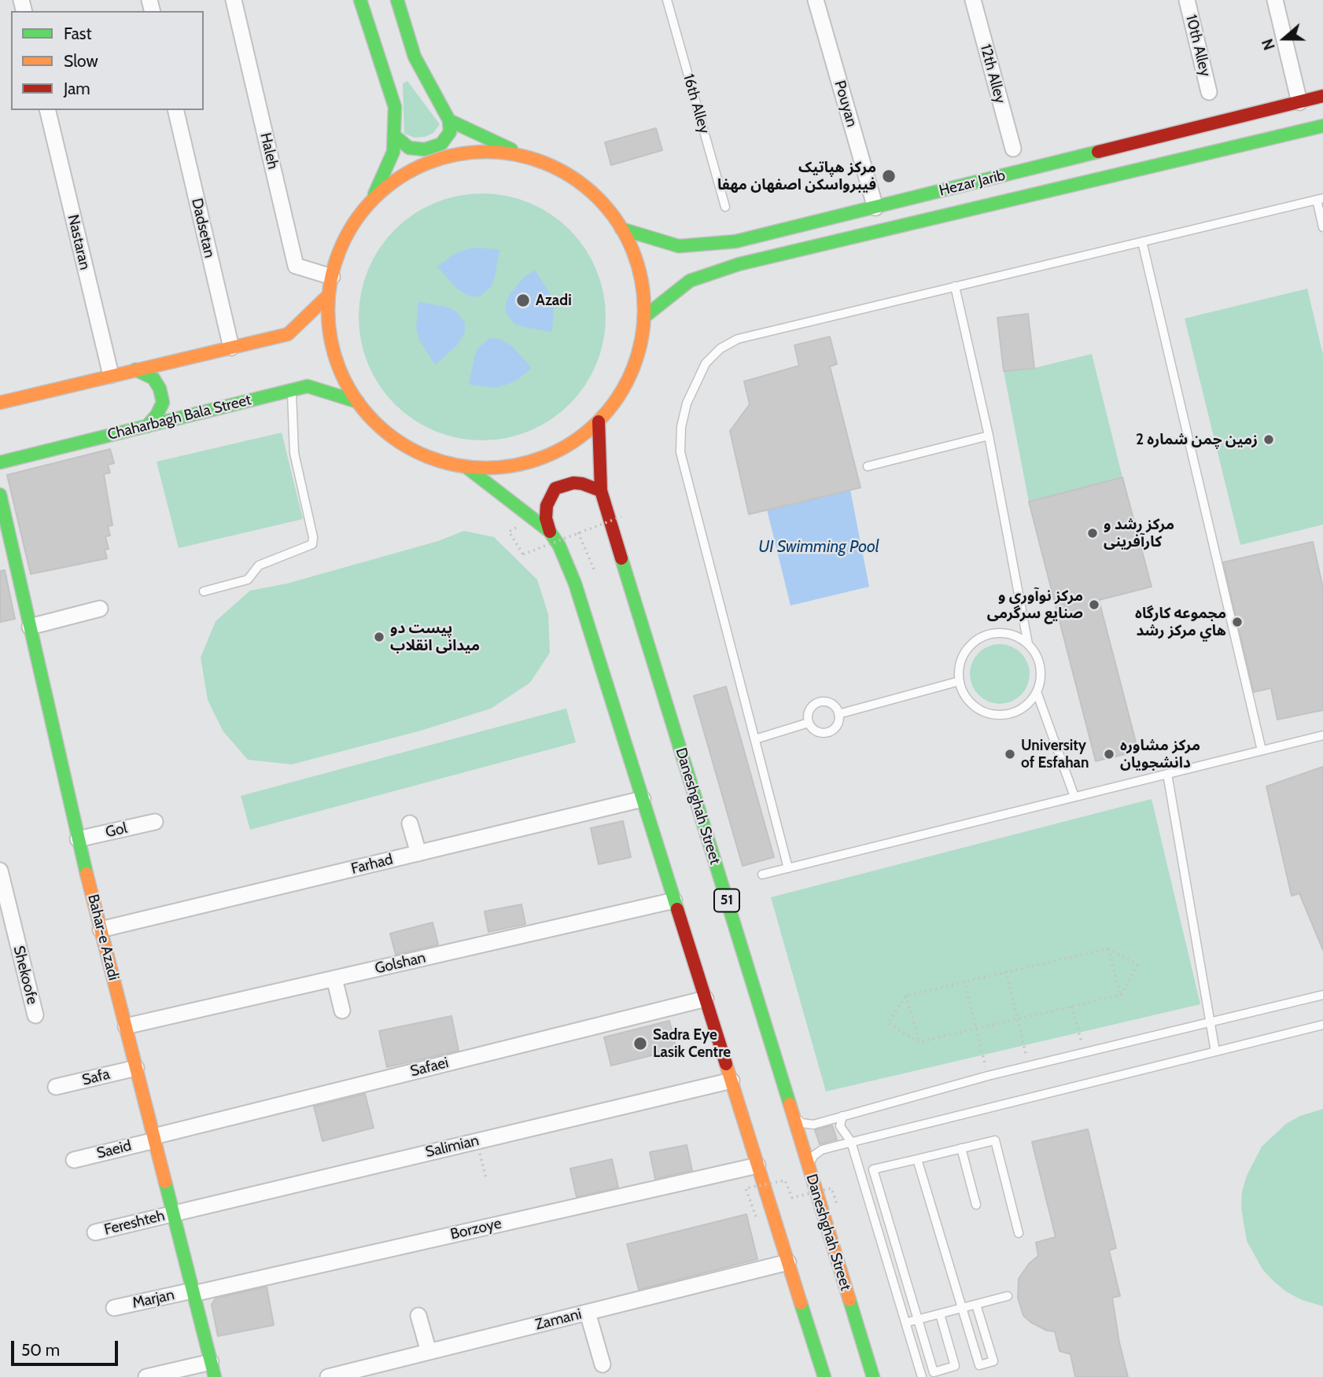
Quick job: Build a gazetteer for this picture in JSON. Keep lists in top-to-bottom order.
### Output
{
  "streets": {
    "main road": [
      "Hezar Jarib",
      "Chaharbagh Bala Street",
      "Daneshghah Street",
      "51",
      "Bahar-e Azadi"
    ],
    "street": [
      "10th Alley",
      "12th Alley",
      "Pouyan",
      "Haleh",
      "Dadsetan",
      "Nastaran",
      "Gol",
      "Farhad",
      "Golshan",
      "Shekoofe",
      "Safaei",
      "Safa",
      "Salimian",
      "Saeid",
      "Fereshteh",
      "Borzoye",
      "Marjan",
      "Zamani"
    ],
    "lane": ["16th Alley"]
  },
  "crossings": [
    ["Pouyan", "Hezar Jarib"],
    ["Gol", "Bahar-e Azadi"],
    ["Farhad", "Bahar-e Azadi"],
    ["Bahar-e Azadi", "Golshan"],
    ["Bahar-e Azadi", "Safaei"],
    ["Bahar-e Azadi", "Safa"],
    ["Bahar-e Azadi", "Salimian"],
    ["Bahar-e Azadi", "Saeid"],
    ["Bahar-e Azadi", "Fereshteh"],
    ["Bahar-e Azadi", "Borzoye"],
    ["Bahar-e Azadi", "Marjan"],
    ["Safaei", "Saeid"],
    ["Salimian", "Fereshteh"],
    ["Borzoye", "Marjan"]
  ],
  "water": ["UI Swimming Pool"],
  "places": [
    "مرکز هپاتیک فیبرواسکن اصفهان مهفا",
    "Azadi",
    "زمین چمن شماره 2",
    "مرکز رشد و کارآفرینی",
    "مرکز نوآوری و صنایع سرگرمی",
    "مجموعه کارگاه هاي مرکز رشد",
    "پیست دو میدانی انقلاب",
    "University of Esfahan",
    "مرکز مشاوره دانشجویان",
    "Sadra Eye Lasik Centre"
  ],
  "legend": ["Fast", "Slow", "Jam"],
  "scale_bar": "50 m",
  "north": "left"
}
